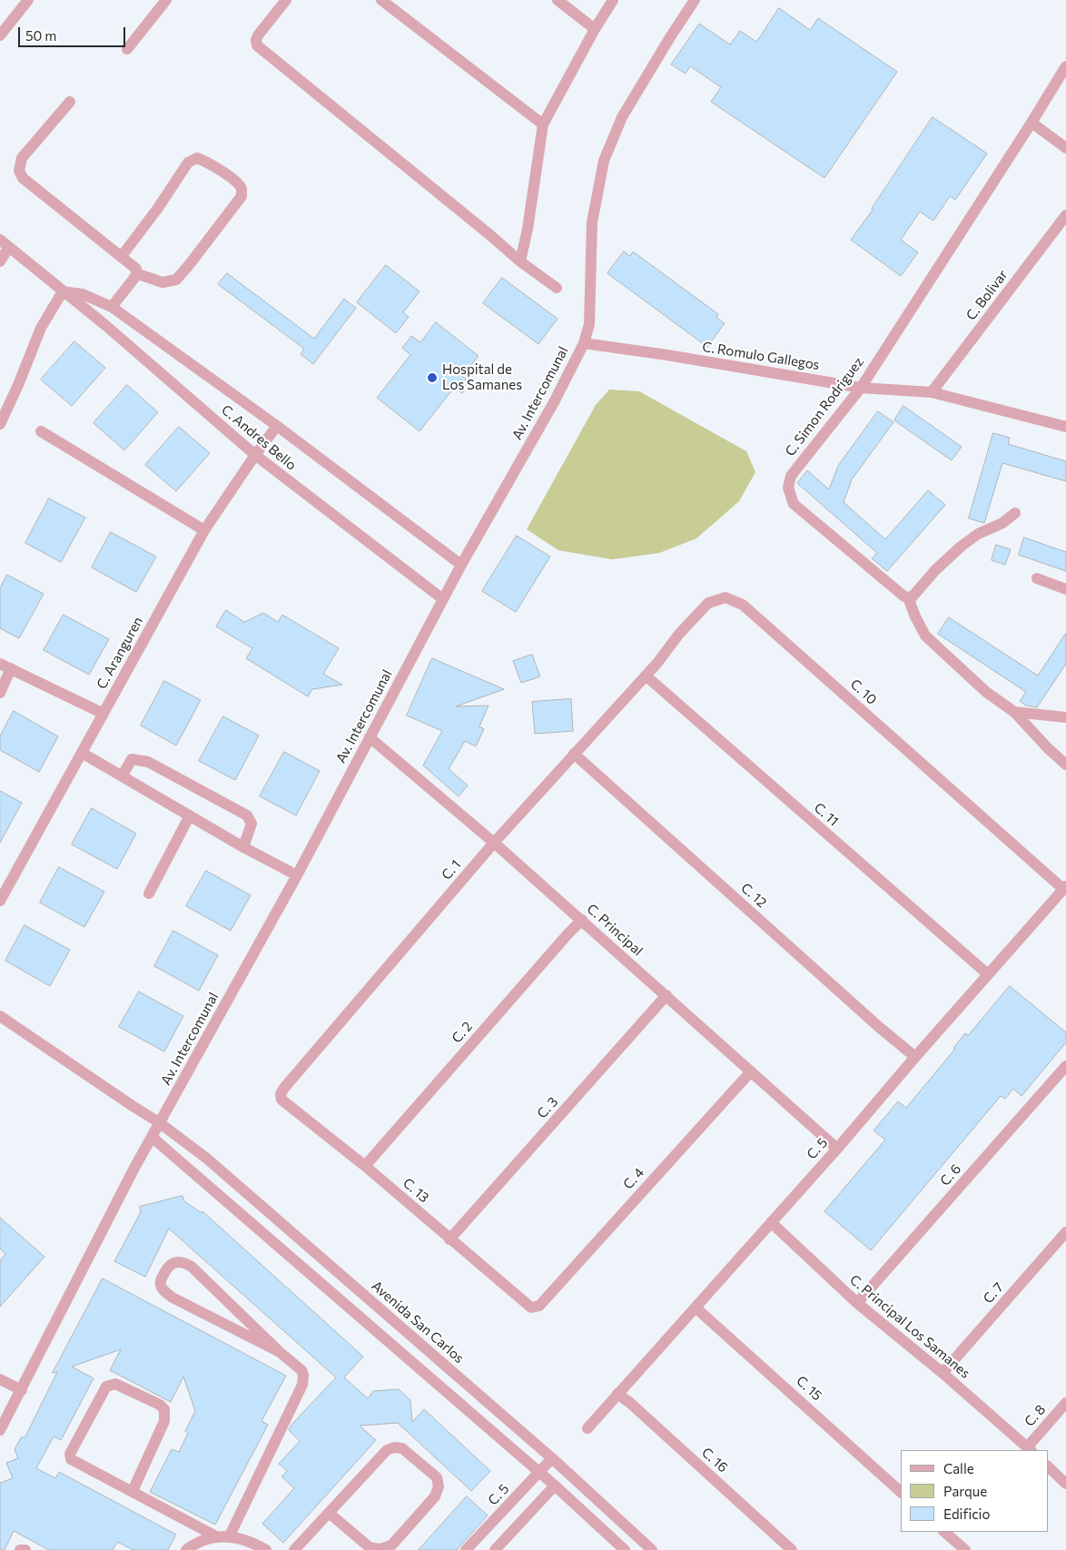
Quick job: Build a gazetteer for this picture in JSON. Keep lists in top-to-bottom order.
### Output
{
  "streets": {
    "street": [
      "C. Bolivar",
      "C. Romulo Gallegos",
      "Av. Intercomunal",
      "C. Simon Rodriguez",
      "C. Andres Bello",
      "C. Aranguren",
      "C. 10",
      "C. 11",
      "C. 1",
      "C. 12",
      "C. Principal",
      "C. 2",
      "C. 3",
      "C. 5",
      "C. 6",
      "C. 4",
      "C. 13",
      "C. 7",
      "Avenida San Carlos",
      "C. Principal Los Samanes",
      "C. 15",
      "C. 8",
      "C. 16"
    ]
  },
  "crossings": [
    ["C. Bolivar", "C. Romulo Gallegos"],
    ["C. Romulo Gallegos", "Av. Intercomunal"],
    ["C. Romulo Gallegos", "C. Simon Rodriguez"],
    ["Av. Intercomunal", "C. Andres Bello"],
    ["Av. Intercomunal", "C. Principal"],
    ["Av. Intercomunal", "Avenida San Carlos"],
    ["C. Andres Bello", "C. Aranguren"],
    ["C. 10", "C. 11"],
    ["C. 10", "C. 1"],
    ["C. 10", "C. 5"],
    ["C. 11", "C. 1"],
    ["C. 11", "C. 5"],
    ["C. 1", "C. 12"],
    ["C. 1", "C. Principal"],
    ["C. 1", "C. 13"],
    ["C. 12", "C. 5"],
    ["C. Principal", "C. 2"],
    ["C. Principal", "C. 3"],
    ["C. Principal", "C. 5"],
    ["C. Principal", "C. 4"],
    ["C. 2", "C. 13"],
    ["C. 3", "C. 13"],
    ["C. 5", "Avenida San Carlos"],
    ["C. 5", "C. Principal Los Samanes"],
    ["C. 5", "C. 15"],
    ["C. 5", "C. 16"],
    ["C. 6", "C. Principal Los Samanes"],
    ["C. 4", "C. 13"],
    ["C. 7", "C. Principal Los Samanes"],
    ["C. Principal Los Samanes", "C. 8"]
  ],
  "places": ["Hospital de Los Samanes"],
  "legend": ["Calle", "Parque", "Edificio"],
  "scale_bar": "50 m"
}
